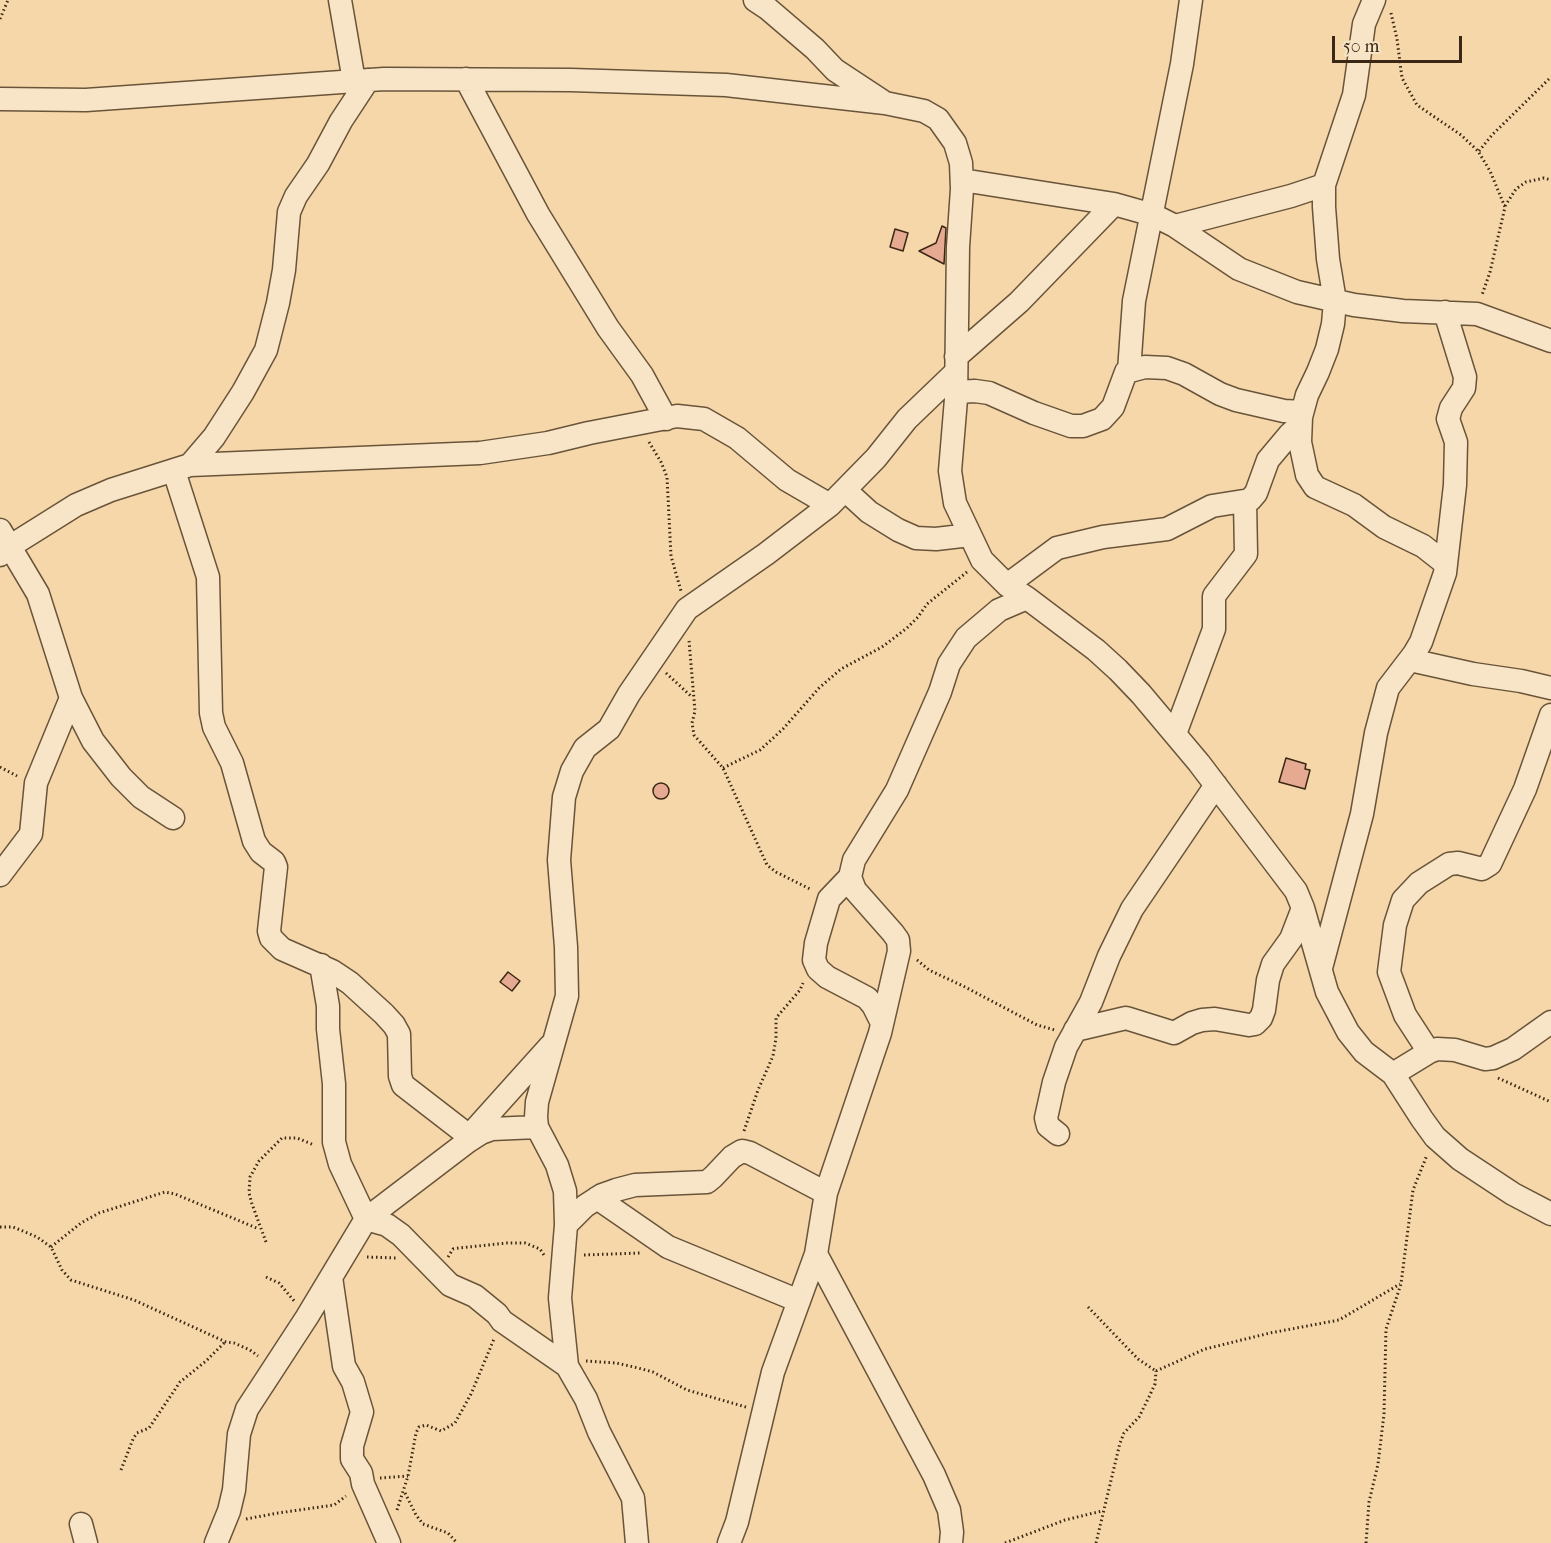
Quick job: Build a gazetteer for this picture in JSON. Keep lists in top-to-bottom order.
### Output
{
  "scale_bar": "50 m"
}
